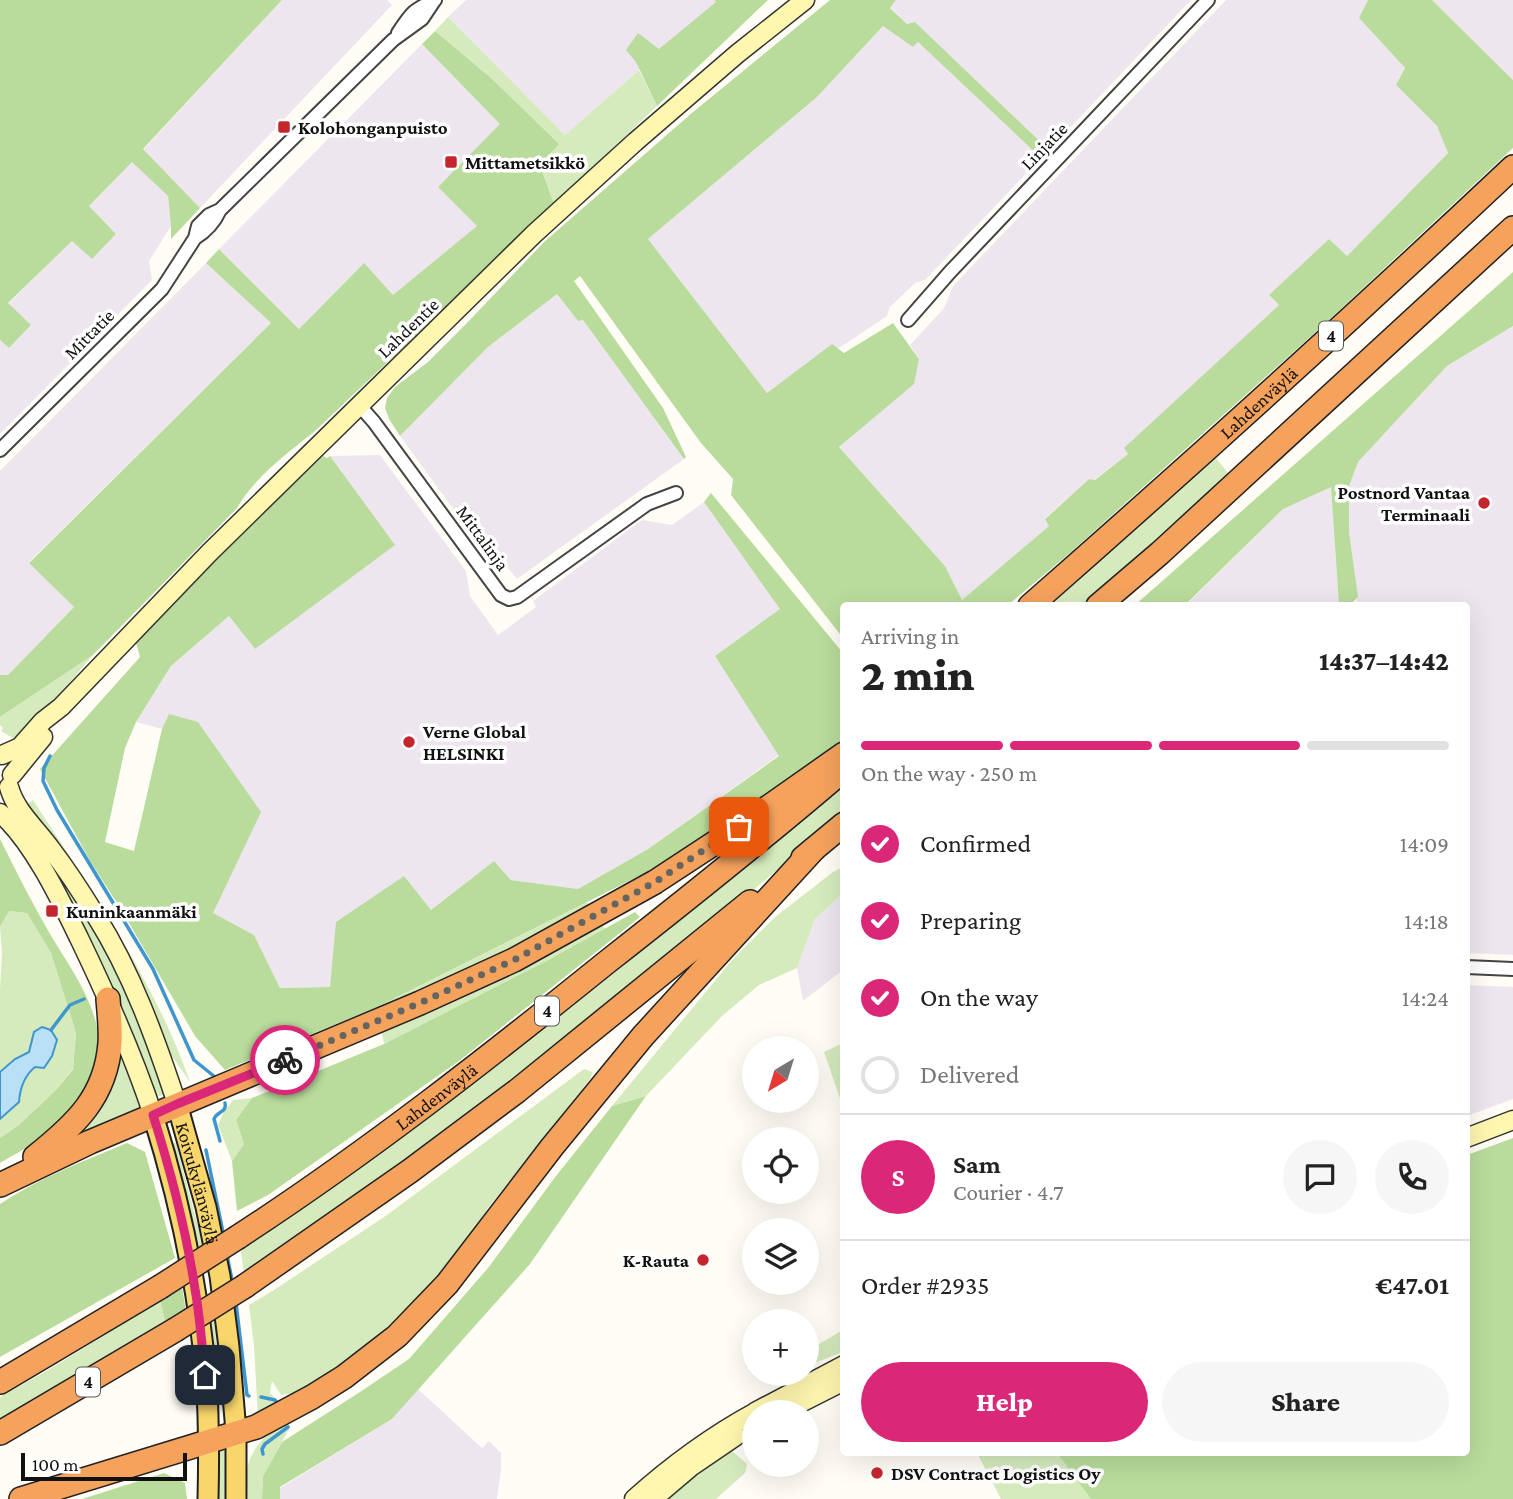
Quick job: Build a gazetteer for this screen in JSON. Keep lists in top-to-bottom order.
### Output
{
  "streets": {
    "highway": ["4", "Lahdenväylä"],
    "main road": ["Lahdentie", "Koivukylänväylä"],
    "street": ["Linjatie", "Mittatie", "Mittalinja"]
  },
  "crossings": [
    ["Lahdentie", "Mittalinja"],
    ["Lahdentie", "Koivukylänväylä"]
  ],
  "places": {
    "transit": ["Kolohonganpuisto", "Mittametsikkö", "Kuninkaanmäki"],
    "other": [
      "Postnord Vantaa Terminaali",
      "Verne Global HELSINKI",
      "K-Rauta",
      "DSV Contract Logistics Oy"
    ]
  },
  "scale_bar": "100 m",
  "north": "bottom left",
  "page": {
    "heading": ["2 min", "Arriving in", "14:37–14:42"],
    "panel": [
      "Sam",
      "Courier · 4.7",
      "Order #2935",
      "€47.01"
    ],
    "bar": "On the way · 250 m",
    "list": [
      ["Confirmed", "14:09"],
      ["Preparing", "14:18"],
      ["On the way", "14:24"],
      "Delivered"
    ],
    "map_buttons": ["+", "−"],
    "round": "S",
    "buttons": ["Help", "Share"],
    "scale": "100 m"
  }
}
